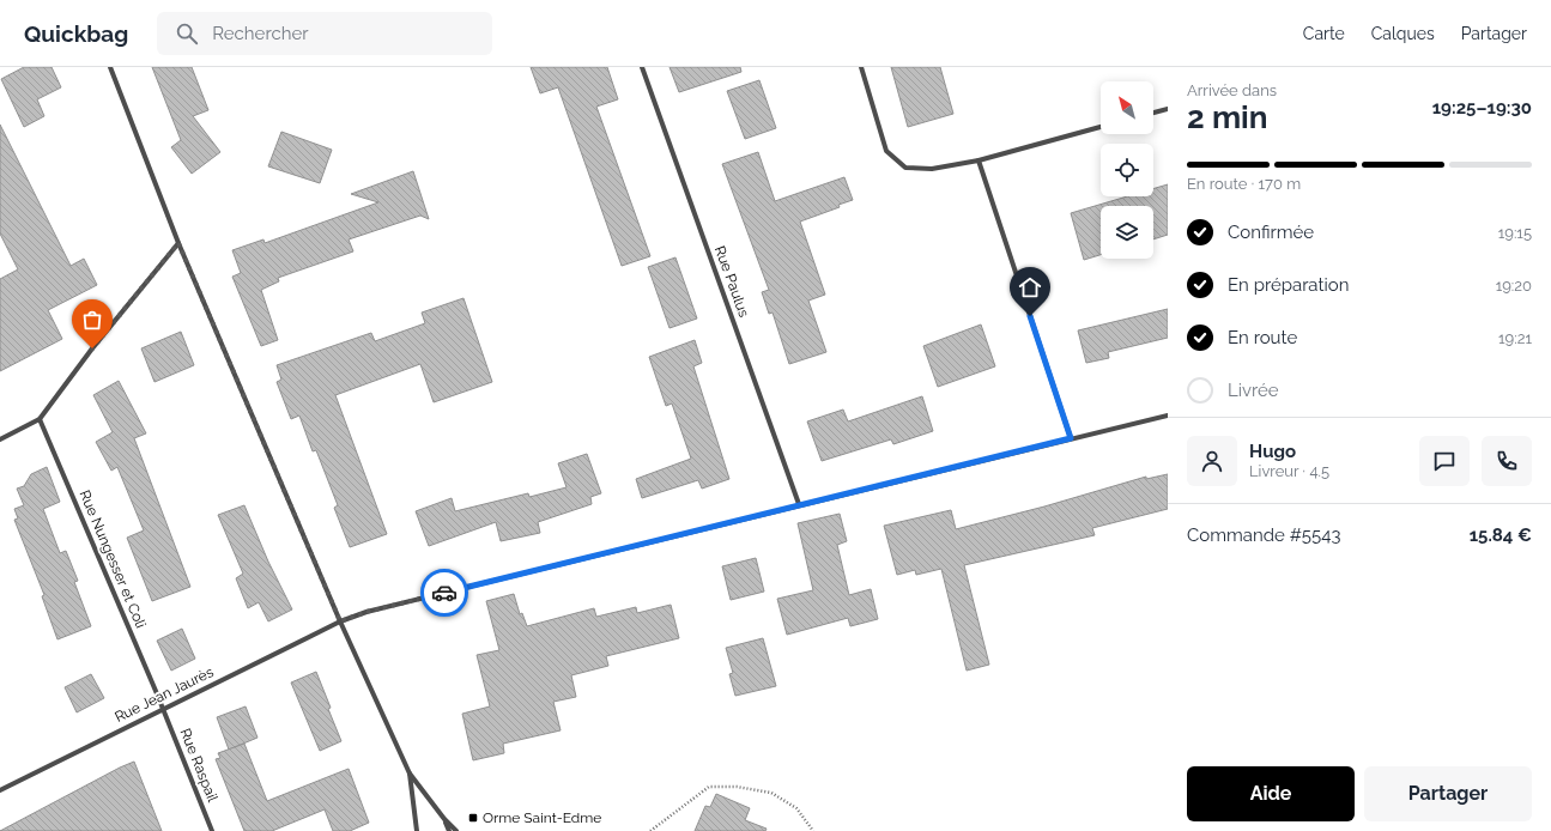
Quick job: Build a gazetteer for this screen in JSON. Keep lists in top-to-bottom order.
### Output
{
  "streets": {
    "street": [
      "Rue Paulus",
      "Rue Nungesser et Coli",
      "Rue Jean Jaurès",
      "Rue Raspail"
    ]
  },
  "crossings": [
    ["Rue Paulus", "Rue Jean Jaurès"],
    ["Rue Nungesser et Coli", "Rue Jean Jaurès"],
    ["Rue Nungesser et Coli", "Rue Raspail"],
    ["Rue Jean Jaurès", "Rue Raspail"]
  ],
  "places": {
    "transit": ["Orme Saint-Edme"]
  },
  "north": "top left",
  "page": {
    "header": "Quickbag",
    "search": "Rechercher",
    "nav": ["Carte", "Calques", "Partager"],
    "heading": ["2 min", "Arrivée dans", "19:25–19:30"],
    "panel": [
      "Hugo",
      "Livreur · 4.5",
      "Commande #5543",
      "15.84 €"
    ],
    "bar": "En route · 170 m",
    "list": [
      ["Confirmée", "19:15"],
      ["En préparation", "19:20"],
      ["En route", "19:21"],
      "Livrée"
    ],
    "buttons": ["Aide", "Partager"]
  }
}
